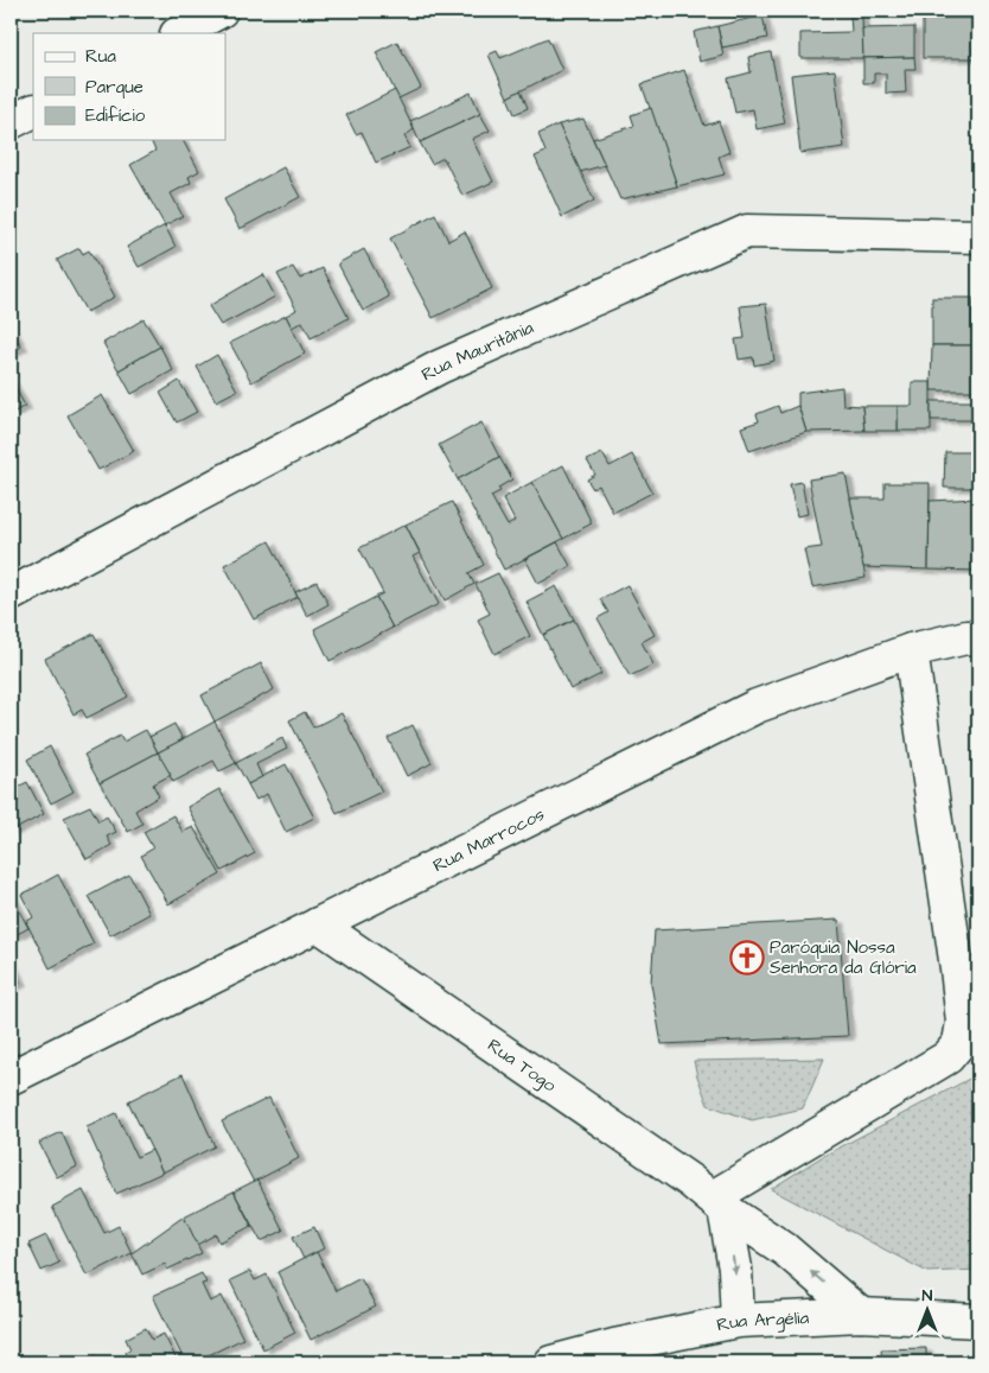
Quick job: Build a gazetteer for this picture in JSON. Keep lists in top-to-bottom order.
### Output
{
  "streets": {
    "street": [
      "Rua Mauritânia",
      "Rua Marrocos",
      "Rua Togo",
      "Rua Argélia"
    ]
  },
  "crossings": [
    ["Rua Marrocos", "Rua Togo"],
    ["Rua Togo", "Rua Argélia"]
  ],
  "places": {
    "church": ["Paróquia Nossa Senhora da Glória"]
  },
  "legend": ["Rua", "Parque", "Edifício"],
  "north": "top"
}
